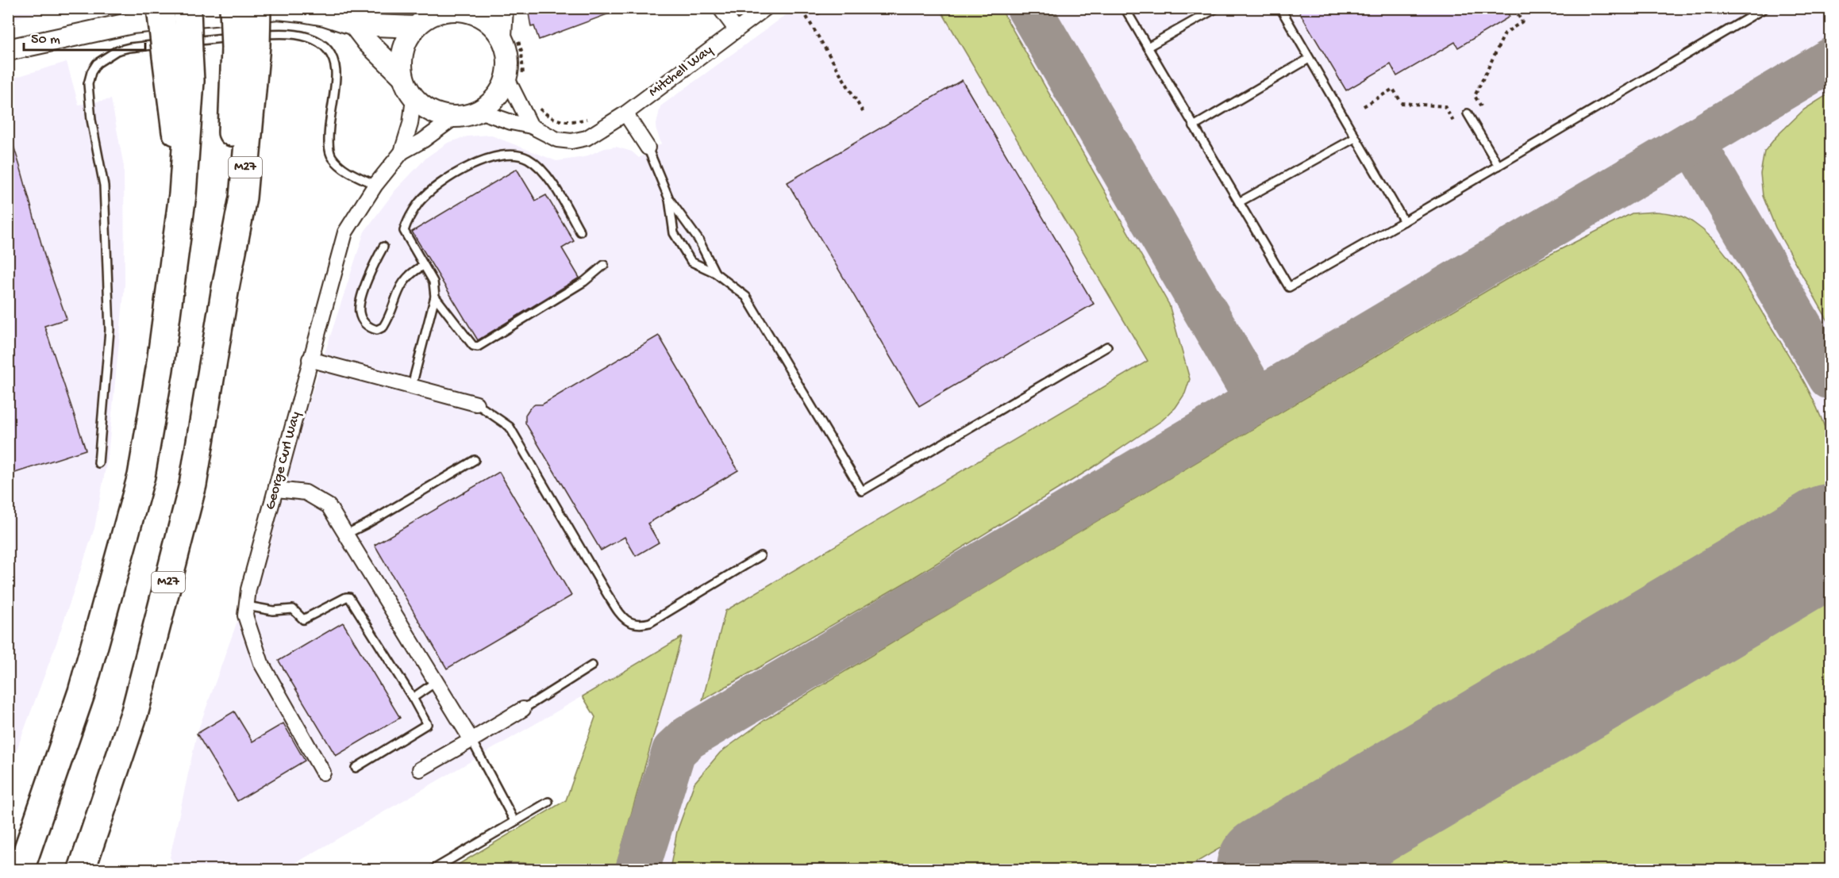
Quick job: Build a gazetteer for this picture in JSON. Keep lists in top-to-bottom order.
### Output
{
  "streets": {
    "highway": ["M27"],
    "street": ["Mitchell Way", "George Curl Way"]
  },
  "crossings": [
    ["Mitchell Way", "George Curl Way"]
  ],
  "scale_bar": "50 m"
}
